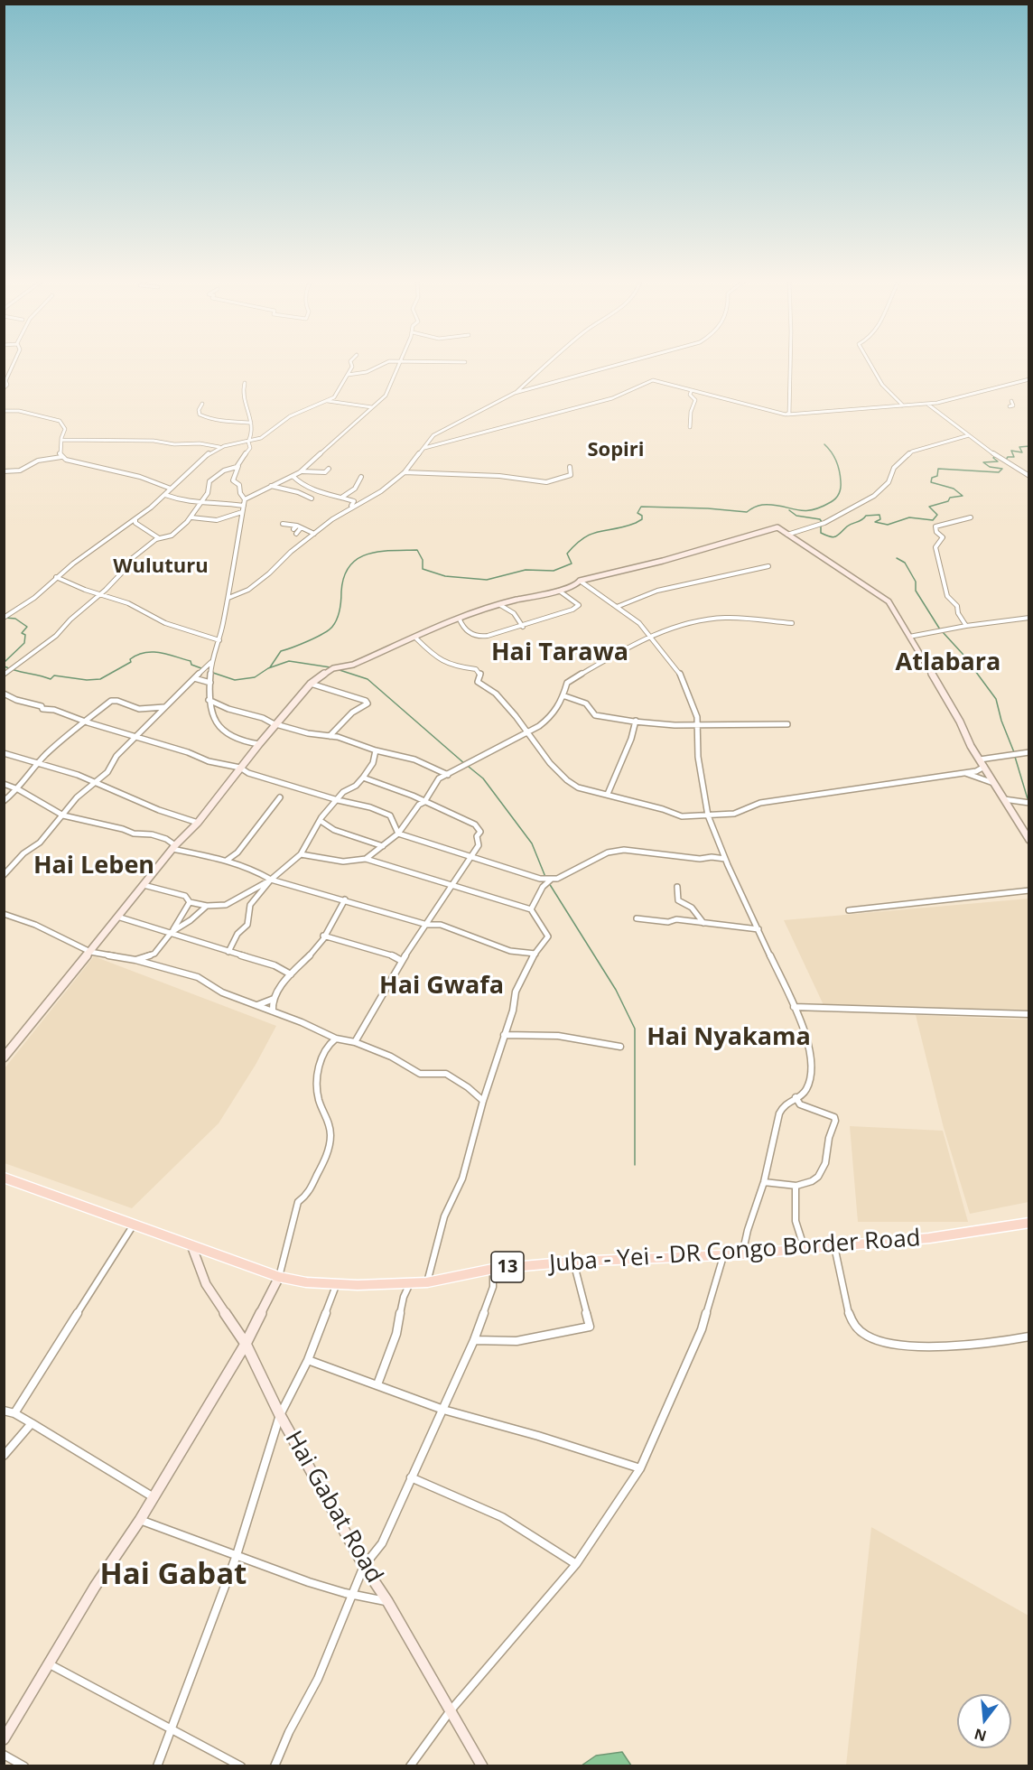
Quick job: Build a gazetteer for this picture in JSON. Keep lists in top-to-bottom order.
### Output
{
  "streets": {
    "main road": ["Juba - Yei - DR Congo Border Road", "13"],
    "street": ["Hai Gabat Road"]
  },
  "crossings": [
    ["Juba - Yei - DR Congo Border Road", "Hai Gabat Road"]
  ],
  "districts": [
    "Sopiri",
    "Wuluturu",
    "Hai Tarawa",
    "Atlabara",
    "Hai Leben",
    "Hai Gwafa",
    "Hai Nyakama",
    "Hai Gabat"
  ],
  "north": "bottom"
}
